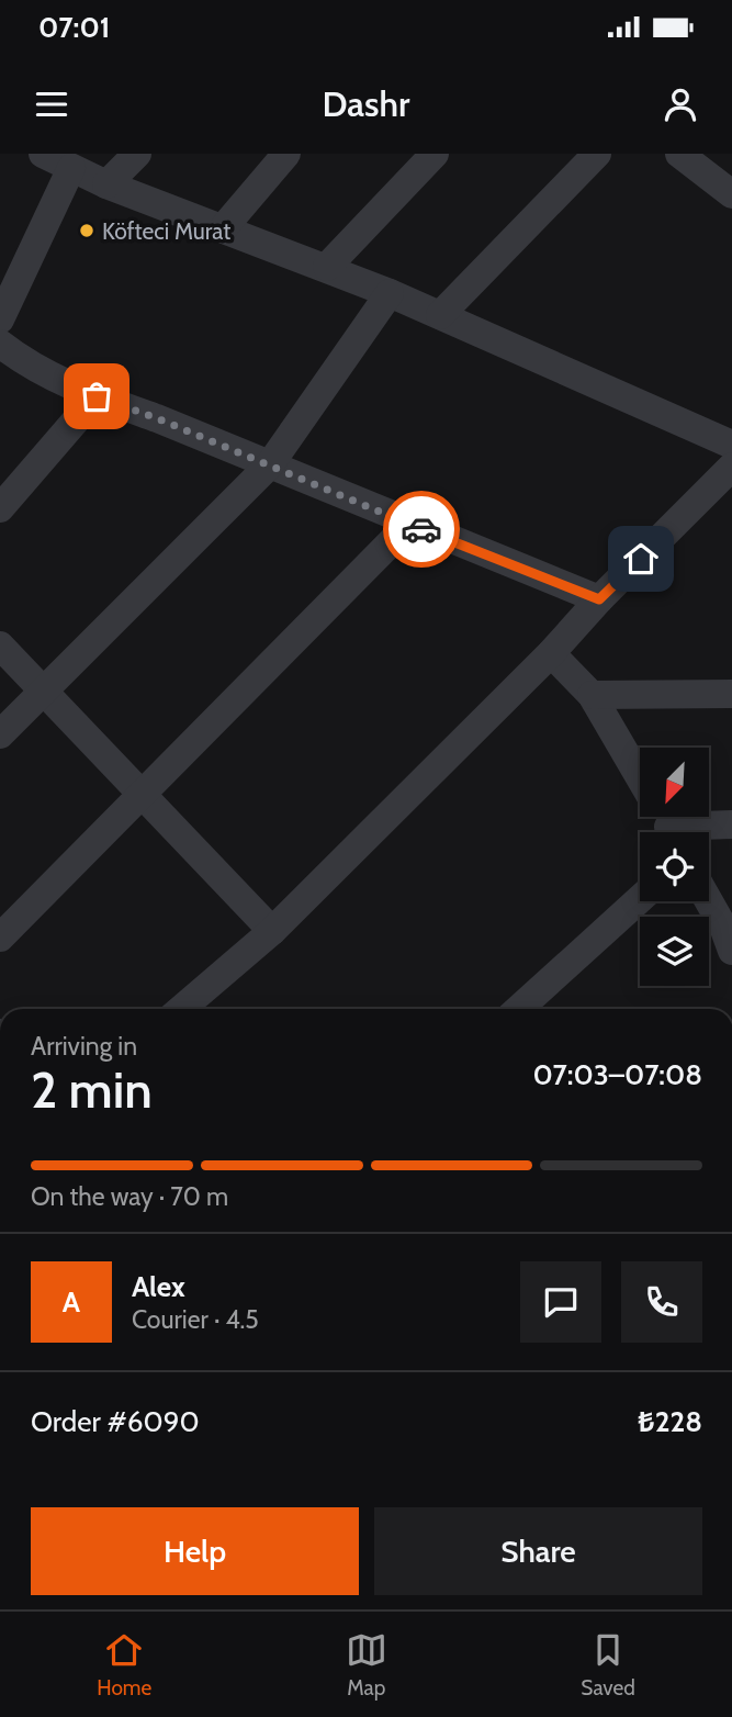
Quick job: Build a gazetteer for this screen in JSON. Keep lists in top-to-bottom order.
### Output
{
  "places": ["Köfteci Murat"],
  "north": "bottom left",
  "page": {
    "status": "07:01",
    "header": "Dashr",
    "heading": ["2 min", "Arriving in", "07:03–07:08"],
    "panel": [
      "Alex",
      "Courier · 4.5",
      "Order #6090",
      "₺228"
    ],
    "bar": "On the way · 70 m",
    "round": "A",
    "buttons": ["Help", "Share"],
    "tabs": ["Home", "Map", "Saved"]
  }
}
